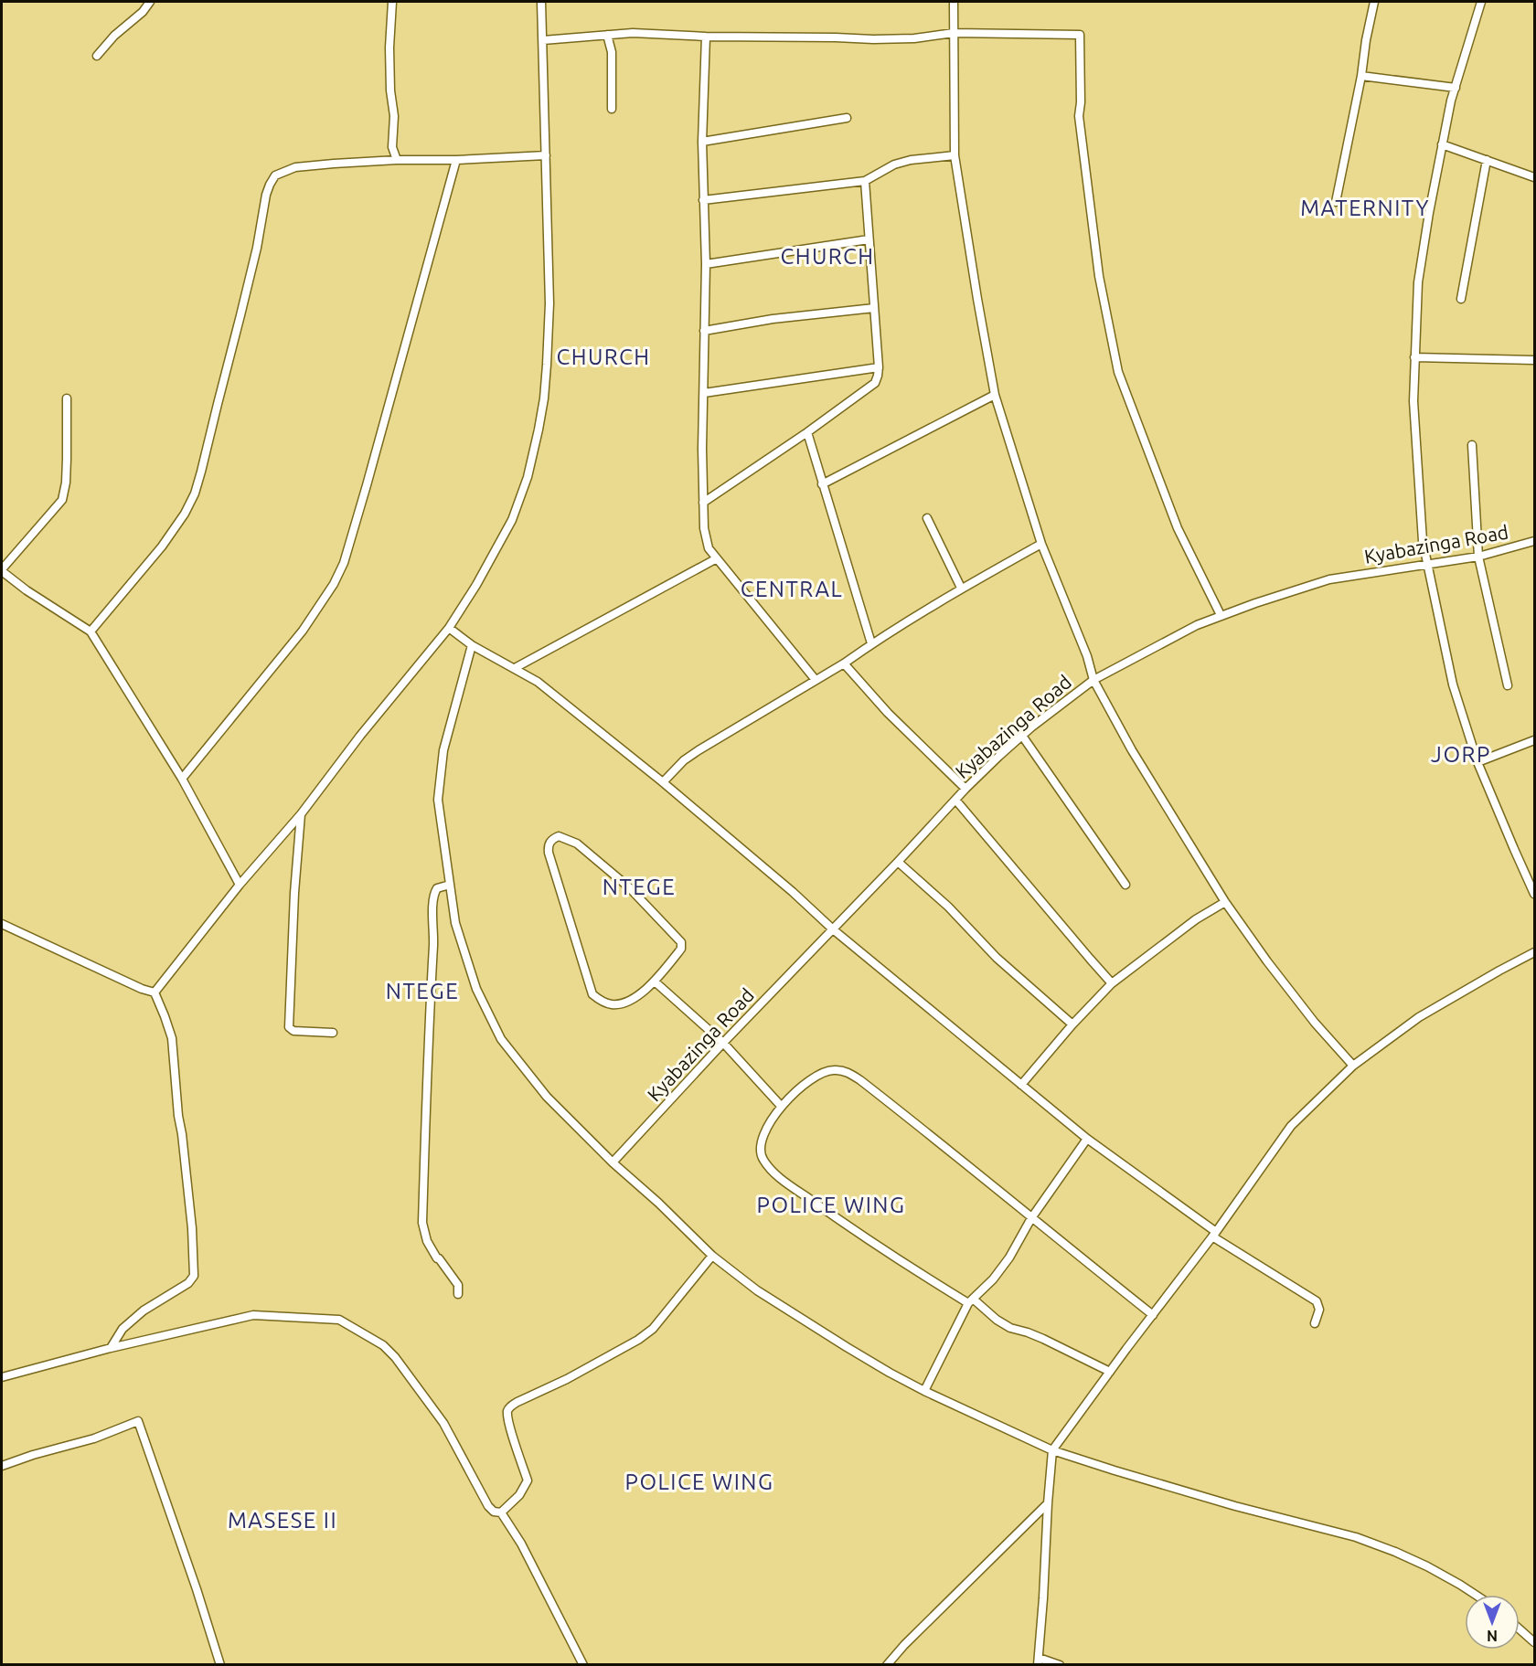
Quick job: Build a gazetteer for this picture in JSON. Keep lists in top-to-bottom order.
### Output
{
  "streets": {
    "street": ["Kyabazinga Road"]
  },
  "districts": [
    "MATERNITY",
    "CHURCH",
    "CHURCH",
    "CENTRAL",
    "JORP",
    "NTEGE",
    "NTEGE",
    "POLICE WING",
    "POLICE WING",
    "MASESE II"
  ],
  "north": "bottom"
}
